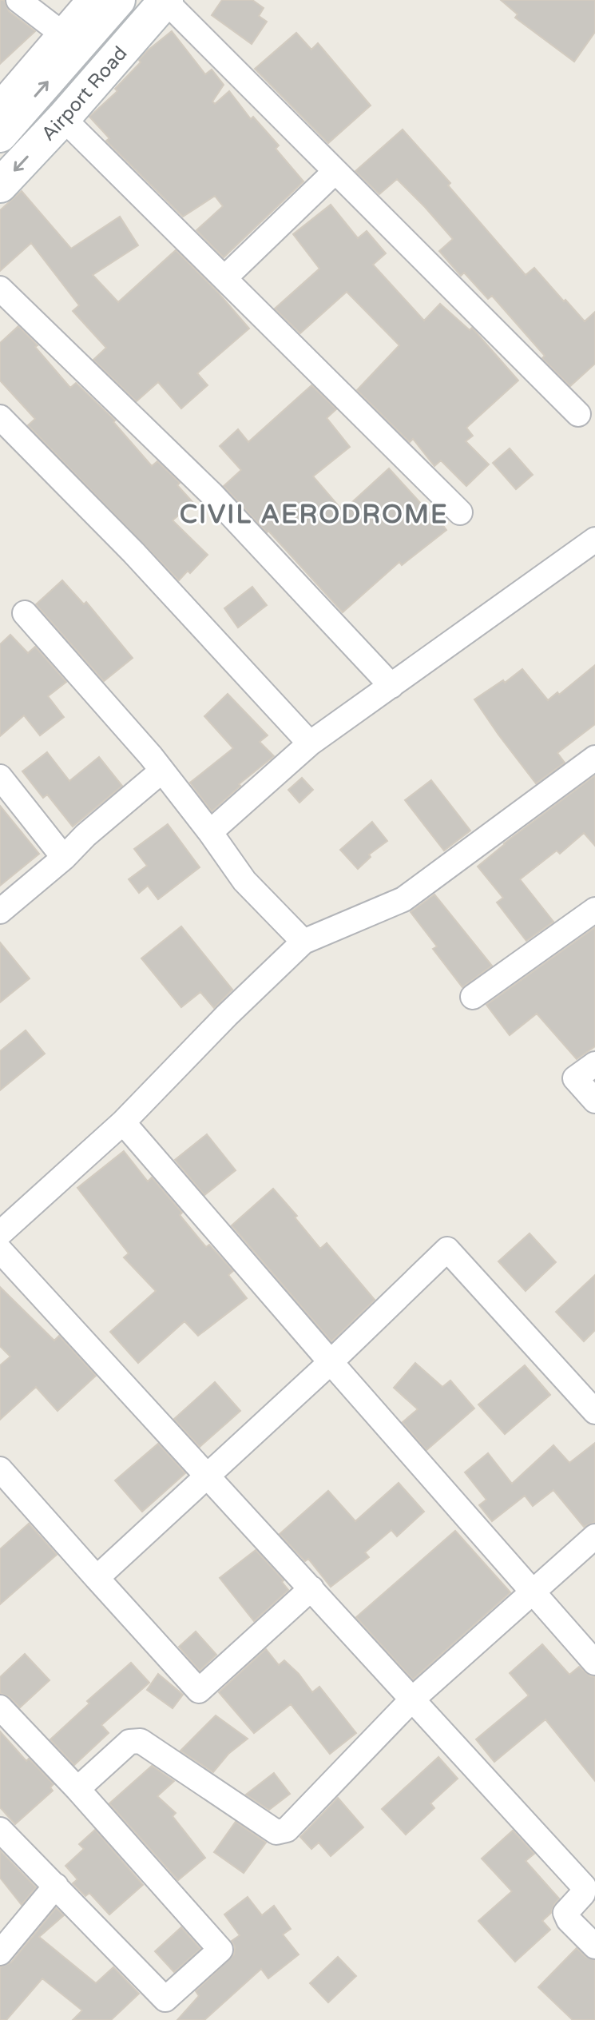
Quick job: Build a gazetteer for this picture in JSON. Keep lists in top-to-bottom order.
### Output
{
  "streets": {
    "street": ["Airport Road"]
  },
  "districts": ["CIVIL AERODROME"]
}
